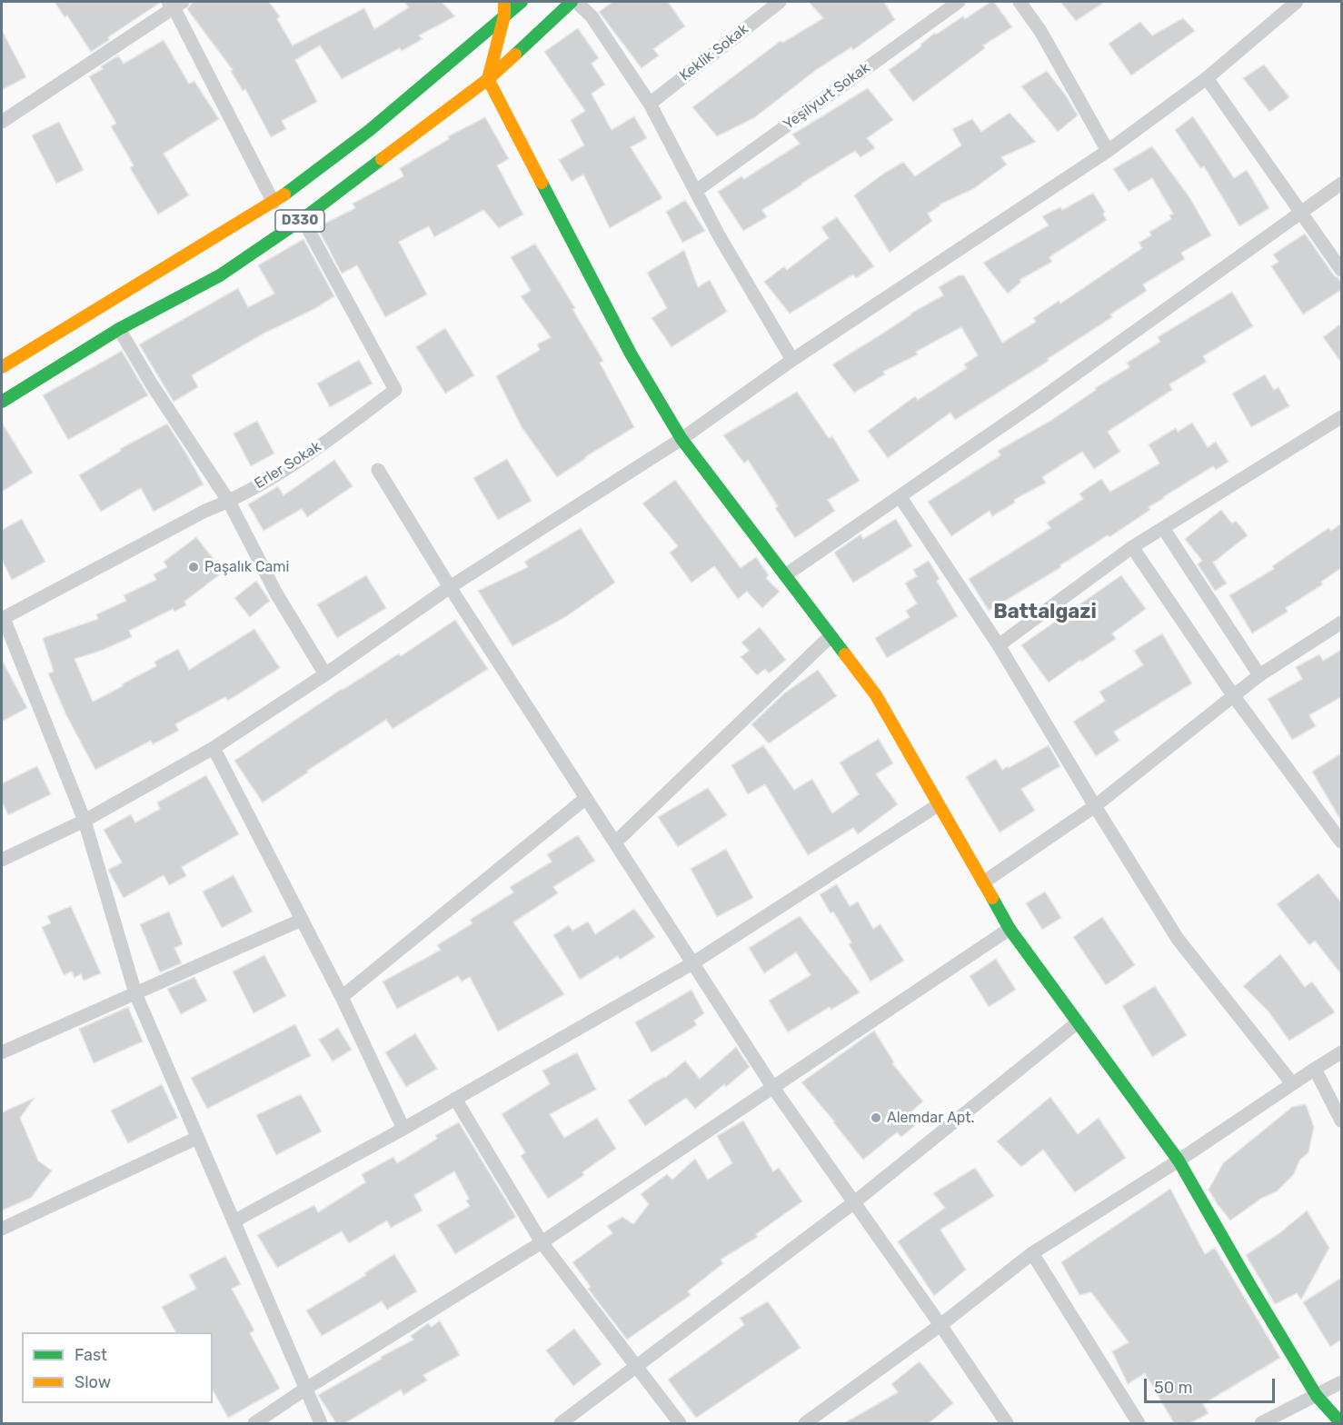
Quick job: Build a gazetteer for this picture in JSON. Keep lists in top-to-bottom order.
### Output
{
  "streets": {
    "street": [
      "Keklik Sokak",
      "Yeşilyurt Sokak",
      "D330",
      "Erler Sokak"
    ]
  },
  "crossings": [
    ["D330", "Erler Sokak"]
  ],
  "districts": ["Battalgazi"],
  "places": ["Paşalık Cami", "Alemdar Apt."],
  "legend": ["Fast", "Slow"],
  "scale_bar": "50 m"
}
